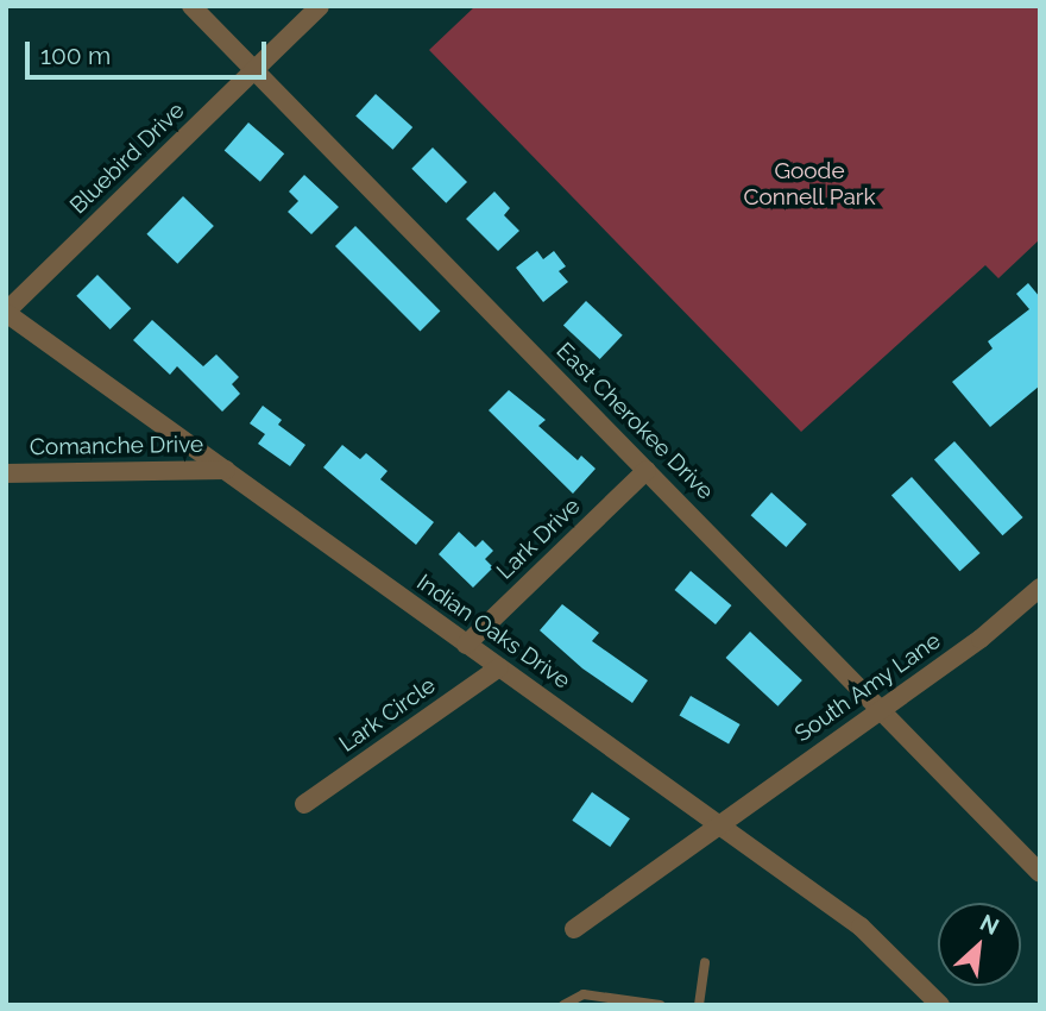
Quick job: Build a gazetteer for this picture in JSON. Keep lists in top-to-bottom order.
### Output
{
  "streets": {
    "street": [
      "Bluebird Drive",
      "East Cherokee Drive",
      "Comanche Drive",
      "Lark Drive",
      "Indian Oaks Drive",
      "South Amy Lane",
      "Lark Circle"
    ]
  },
  "crossings": [
    ["Bluebird Drive", "East Cherokee Drive"],
    ["Bluebird Drive", "Indian Oaks Drive"],
    ["East Cherokee Drive", "Lark Drive"],
    ["East Cherokee Drive", "South Amy Lane"],
    ["Comanche Drive", "Indian Oaks Drive"],
    ["Lark Drive", "Indian Oaks Drive"],
    ["Indian Oaks Drive", "South Amy Lane"],
    ["Indian Oaks Drive", "Lark Circle"]
  ],
  "parks": ["Goode Connell Park"],
  "scale_bar": "100 m",
  "north": "top right"
}
